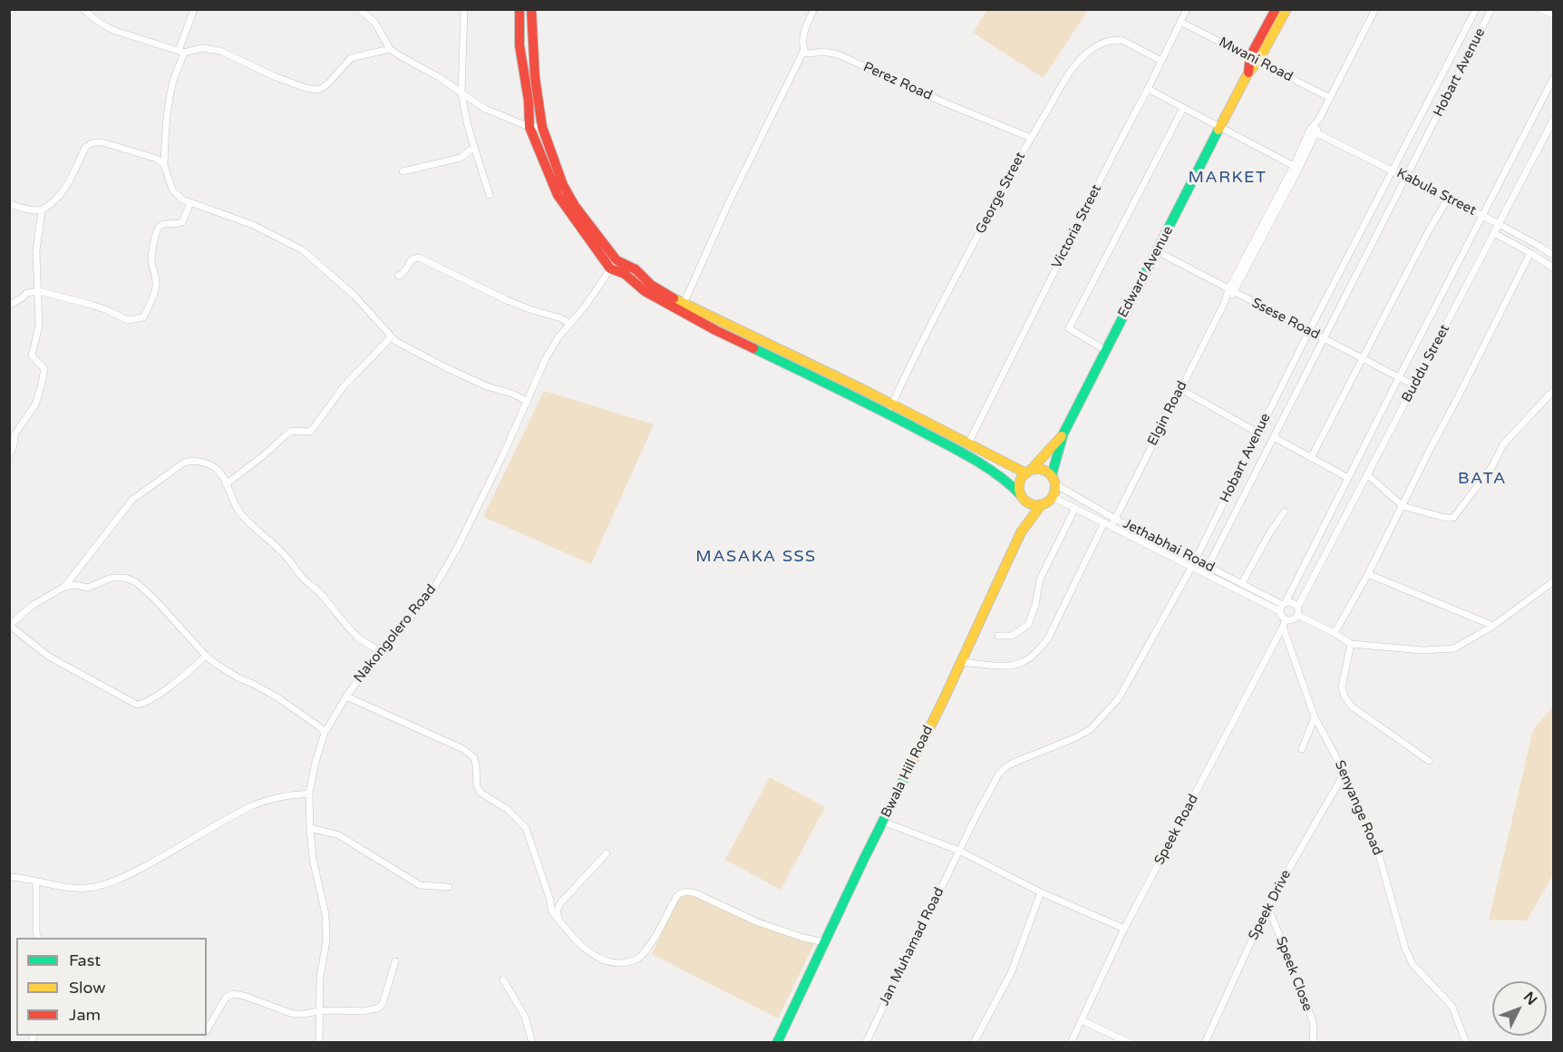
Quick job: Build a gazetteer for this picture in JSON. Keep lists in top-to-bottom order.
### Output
{
  "streets": {
    "street": [
      "Mwani Road",
      "Hobart Avenue",
      "Perez Road",
      "Kabula Street",
      "George Street",
      "Victoria Street",
      "Edward Avenue",
      "Ssese Road",
      "Buddu Street",
      "Elgin Road",
      "Jethabhai Road",
      "Nakongolero Road",
      "Bwala Hill Road",
      "Senyange Road",
      "Speek Road",
      "Speek Drive",
      "Jan Muhamad Road",
      "Speek Close"
    ]
  },
  "crossings": [
    ["Mwani Road", "Victoria Street"],
    ["Mwani Road", "Edward Avenue"],
    ["Mwani Road", "Elgin Road"],
    ["Hobart Avenue", "Kabula Street"],
    ["Hobart Avenue", "Ssese Road"],
    ["Hobart Avenue", "Jethabhai Road"],
    ["Hobart Avenue", "Jan Muhamad Road"],
    ["Perez Road", "George Street"],
    ["Kabula Street", "Buddu Street"],
    ["Kabula Street", "Elgin Road"],
    ["George Street", "Victoria Street"],
    ["Edward Avenue", "Ssese Road"],
    ["Edward Avenue", "Jethabhai Road"],
    ["Edward Avenue", "Bwala Hill Road"],
    ["Ssese Road", "Buddu Street"],
    ["Ssese Road", "Elgin Road"],
    ["Buddu Street", "Jethabhai Road"],
    ["Buddu Street", "Speek Road"],
    ["Elgin Road", "Jethabhai Road"],
    ["Jethabhai Road", "Bwala Hill Road"],
    ["Jethabhai Road", "Speek Road"],
    ["Senyange Road", "Speek Road"],
    ["Senyange Road", "Speek Drive"],
    ["Speek Drive", "Speek Close"]
  ],
  "districts": ["MARKET", "BATA", "MASAKA SSS"],
  "legend": ["Fast", "Slow", "Jam"],
  "north": "top right"
}
